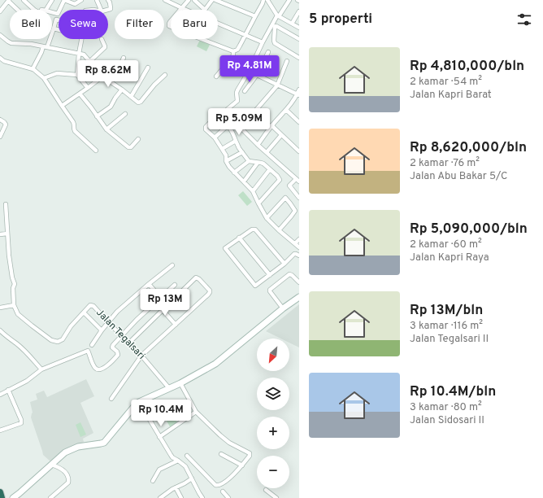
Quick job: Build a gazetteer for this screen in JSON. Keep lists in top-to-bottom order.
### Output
{
  "streets": {
    "street": ["Jalan Tegalsari"]
  },
  "north": "bottom left",
  "page": {
    "heading": "5 properti",
    "chip": [
      "Beli",
      "Sewa",
      "Filter",
      "Baru"
    ],
    "list": [
      {
        "name": "Rp 4,810,000/bln",
        "note": "2 kamar · 54 m² · Jalan Kapri Barat"
      },
      {
        "name": "Rp 8,620,000/bln",
        "note": "2 kamar · 76 m² · Jalan Abu Bakar 5/C"
      },
      {
        "name": "Rp 5,090,000/bln",
        "note": "2 kamar · 60 m² · Jalan Kapri Raya"
      },
      {
        "name": "Rp 13M/bln",
        "note": "3 kamar · 116 m² · Jalan Tegalsari II"
      },
      {
        "name": "Rp 10.4M/bln",
        "note": "3 kamar · 80 m² · Jalan Sidosari II"
      }
    ],
    "price": [
      "Rp 4.81M",
      "Rp 8.62M",
      "Rp 5.09M",
      "Rp 13M",
      "Rp 10.4M"
    ],
    "map_buttons": ["+", "−"]
  }
}
